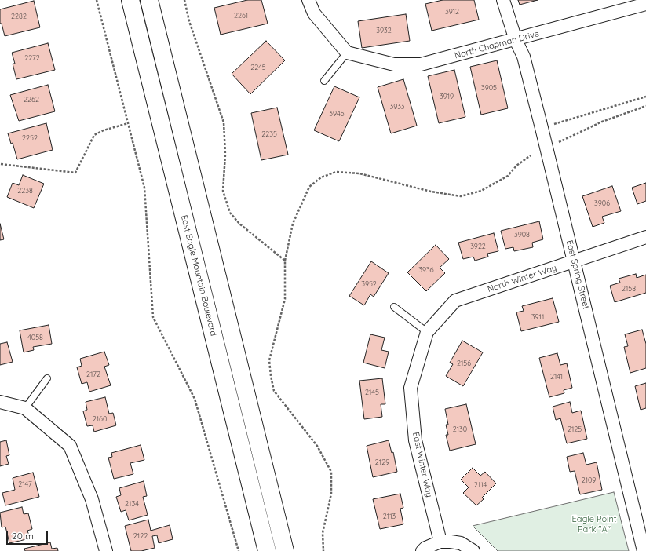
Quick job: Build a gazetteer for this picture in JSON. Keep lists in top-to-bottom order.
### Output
{
  "streets": {
    "street": [
      "North Chapman Drive",
      "East Spring Street",
      "East Eagle Mountain Boulevard",
      "North Winter Way",
      "East Winter Way"
    ]
  },
  "crossings": [
    ["North Chapman Drive", "East Spring Street"],
    ["East Spring Street", "North Winter Way"],
    ["North Winter Way", "East Winter Way"]
  ],
  "parks": ["Eagle Point Park \"A\""],
  "house_numbers": [
    "3912",
    "2261",
    "2282",
    "3932",
    "2272",
    "2245",
    "3905",
    "3919",
    "2262",
    "3933",
    "3945",
    "2235",
    "2252",
    "2238",
    "3906",
    "3908",
    "3922",
    "3936",
    "3952",
    "2158",
    "3911",
    "4058",
    "2156",
    "2172",
    "2141",
    "2145",
    "2160",
    "2130",
    "2125",
    "2129",
    "2109",
    "2147",
    "2114",
    "2134",
    "2113",
    "2122"
  ],
  "scale_bar": "20 m"
}
